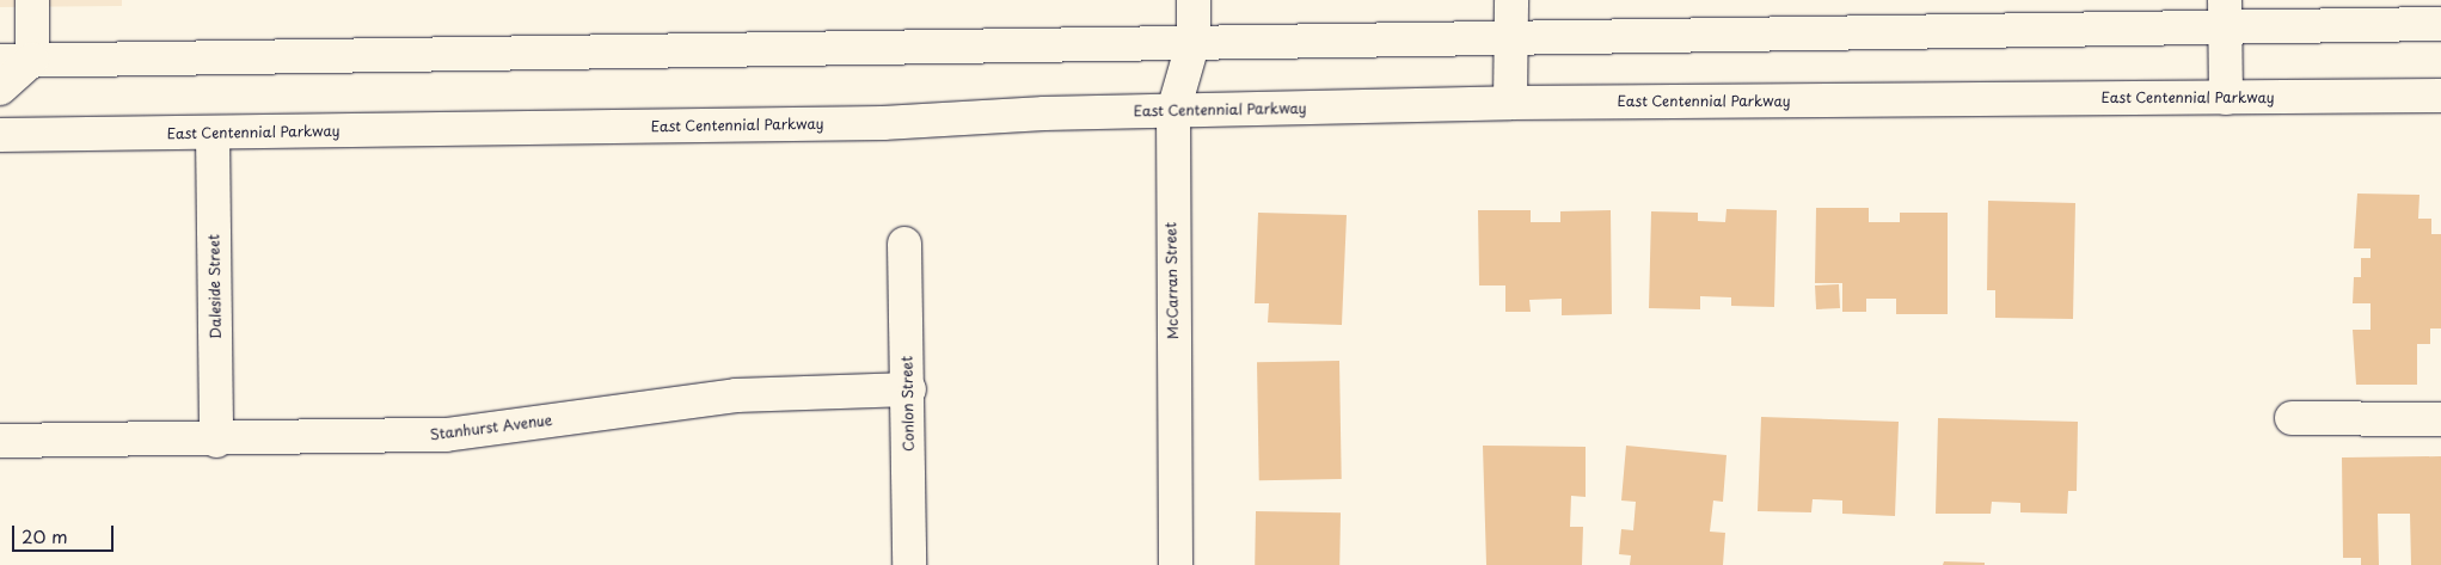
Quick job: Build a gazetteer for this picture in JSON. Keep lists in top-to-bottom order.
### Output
{
  "streets": {
    "main road": [
      "East Centennial Parkway",
      "McCarran Street",
      "Daleside Street",
      "Conlon Street",
      "Stanhurst Avenue"
    ]
  },
  "crossings": [
    ["East Centennial Parkway", "McCarran Street"],
    ["East Centennial Parkway", "Daleside Street"],
    ["Daleside Street", "Stanhurst Avenue"],
    ["Conlon Street", "Stanhurst Avenue"]
  ],
  "scale_bar": "20 m"
}
